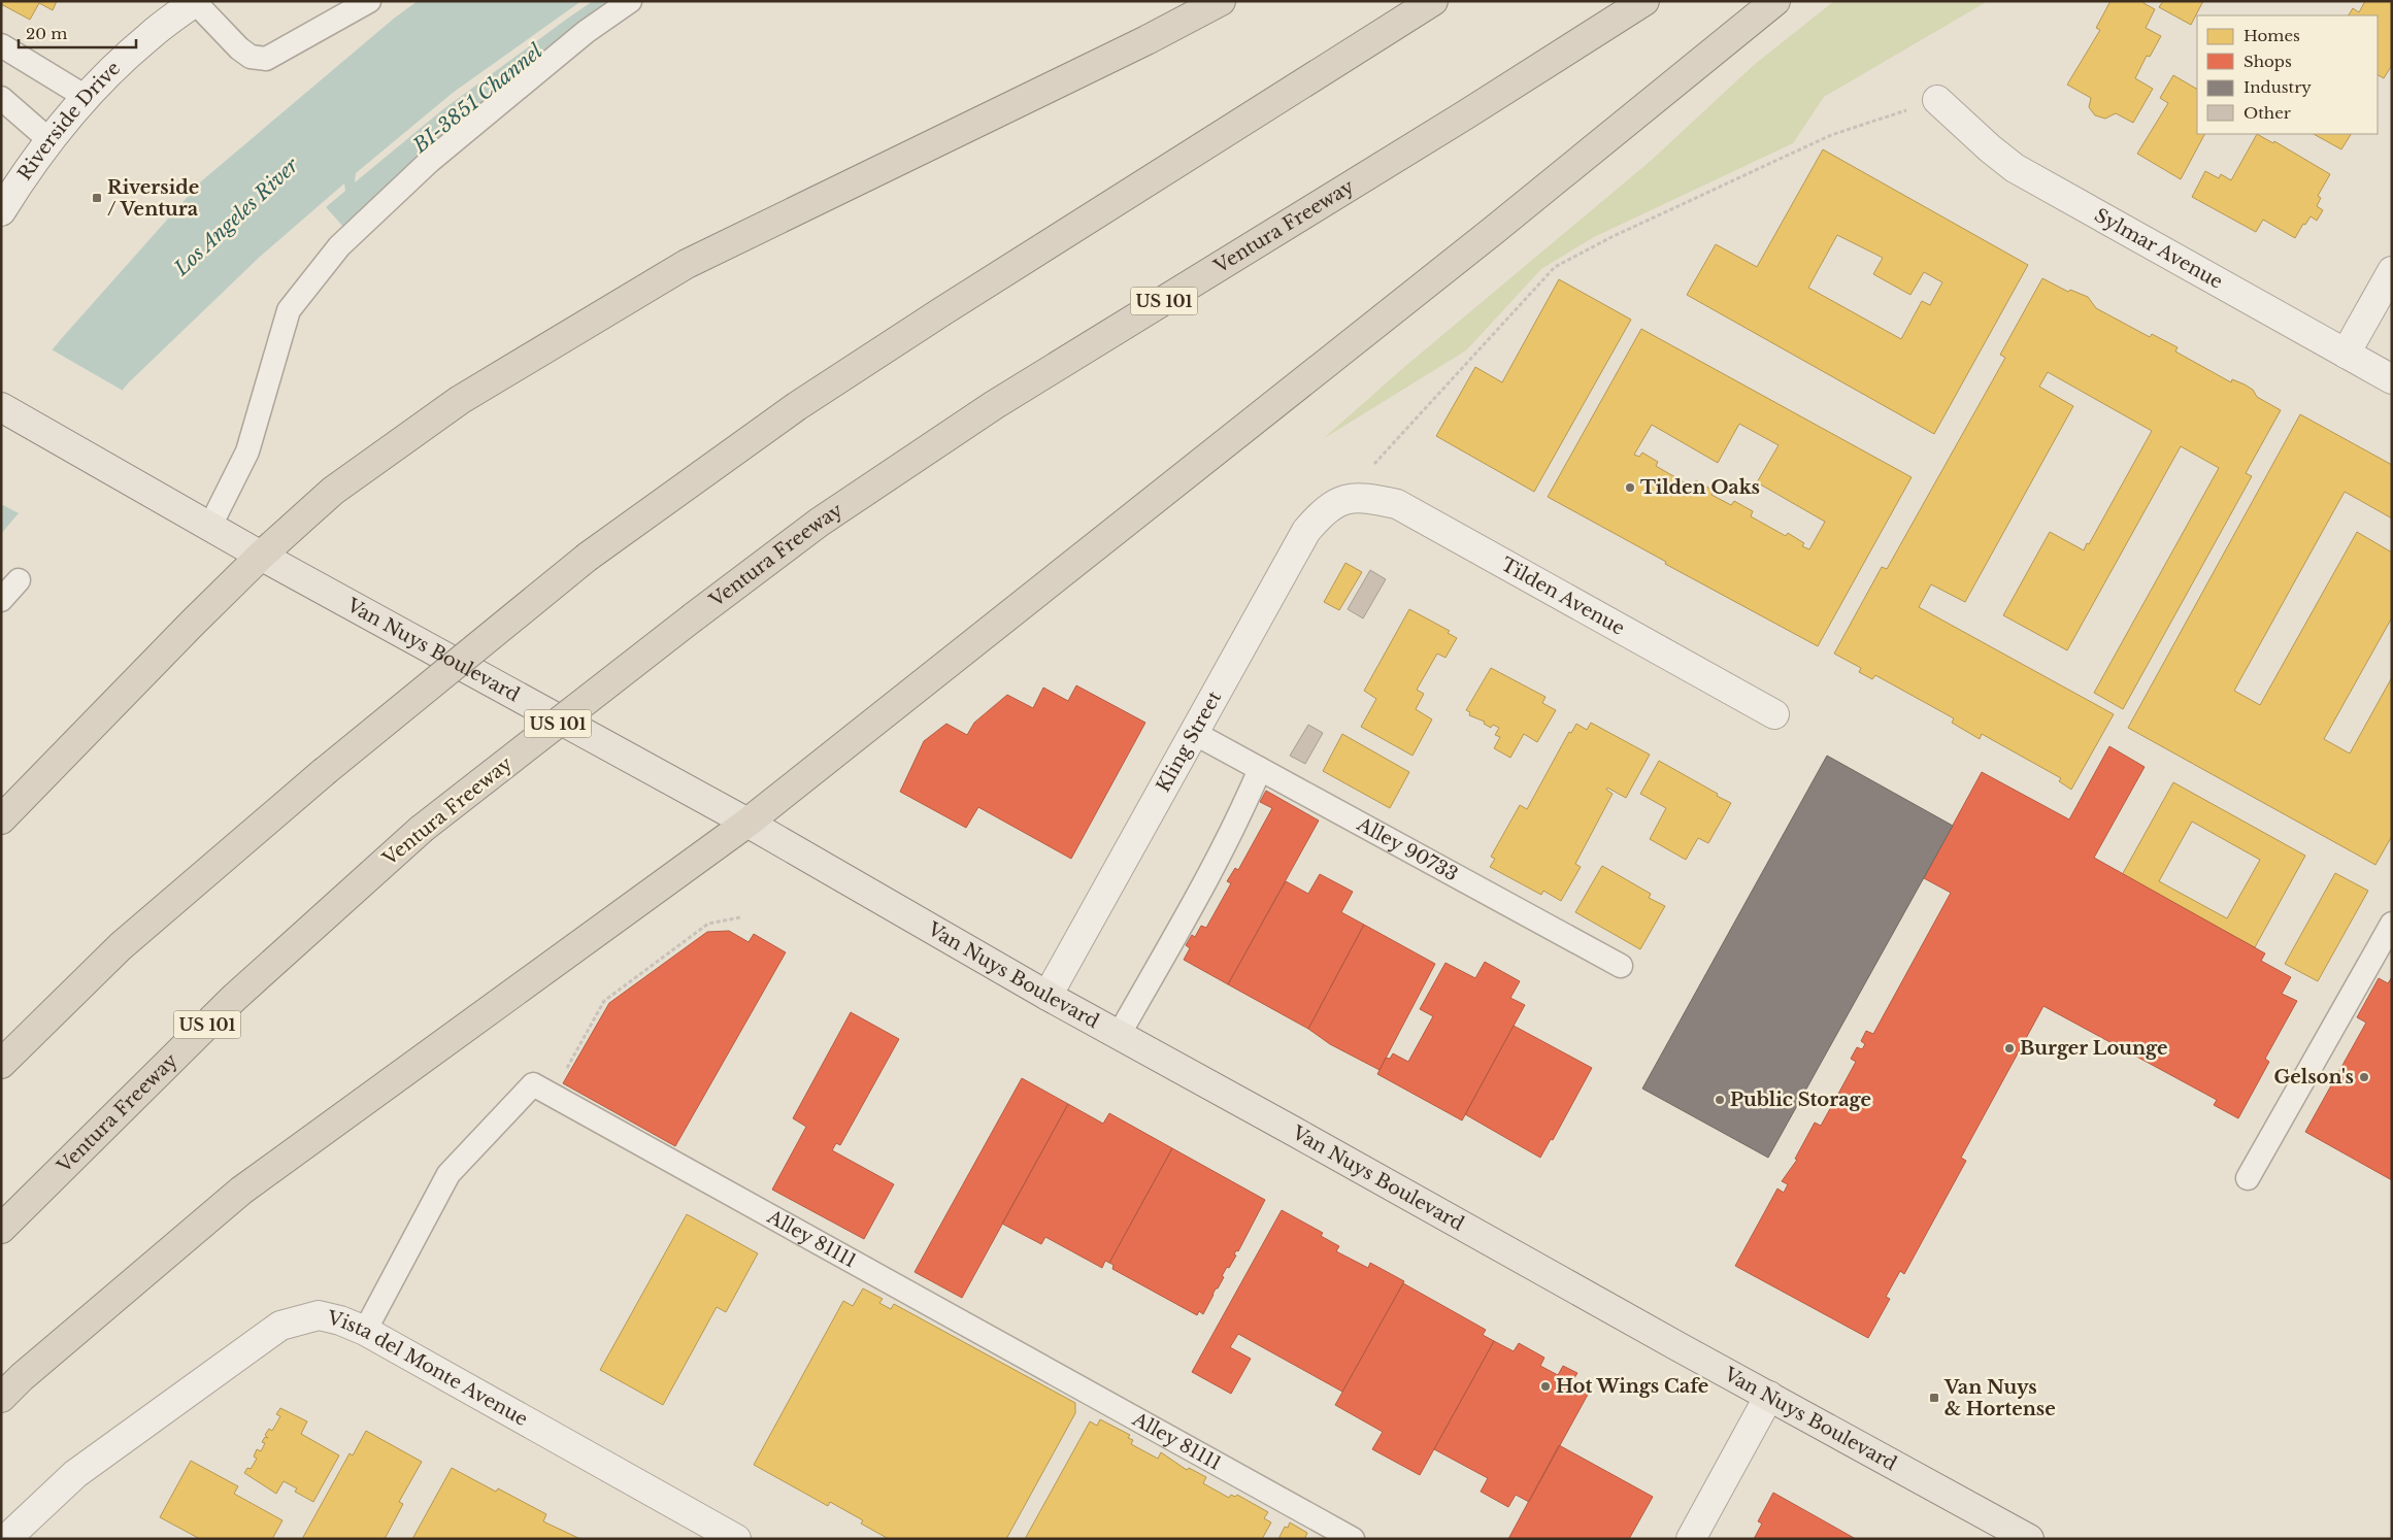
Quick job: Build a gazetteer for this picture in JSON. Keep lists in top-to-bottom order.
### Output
{
  "streets": {
    "highway": ["Ventura Freeway", "US 101"],
    "main road": ["Van Nuys Boulevard"],
    "street": [
      "Riverside Drive",
      "Sylmar Avenue",
      "Tilden Avenue",
      "Kling Street",
      "Vista del Monte Avenue"
    ],
    "lane": ["Alley 90733", "Alley 81111"]
  },
  "crossings": [
    ["Tilden Avenue", "Kling Street"],
    ["Van Nuys Boulevard", "Kling Street"],
    ["Kling Street", "Alley 90733"],
    ["Alley 81111", "Vista del Monte Avenue"]
  ],
  "water": ["BI-3851 Channel", "Los Angeles River"],
  "places": {
    "transit": ["Riverside / Ventura", "Van Nuys & Hortense"],
    "other": [
      "Tilden Oaks",
      "Burger Lounge",
      "Gelson's",
      "Public Storage",
      "Hot Wings Cafe"
    ]
  },
  "legend": [
    "Homes",
    "Shops",
    "Industry",
    "Other"
  ],
  "scale_bar": "20 m"
}
